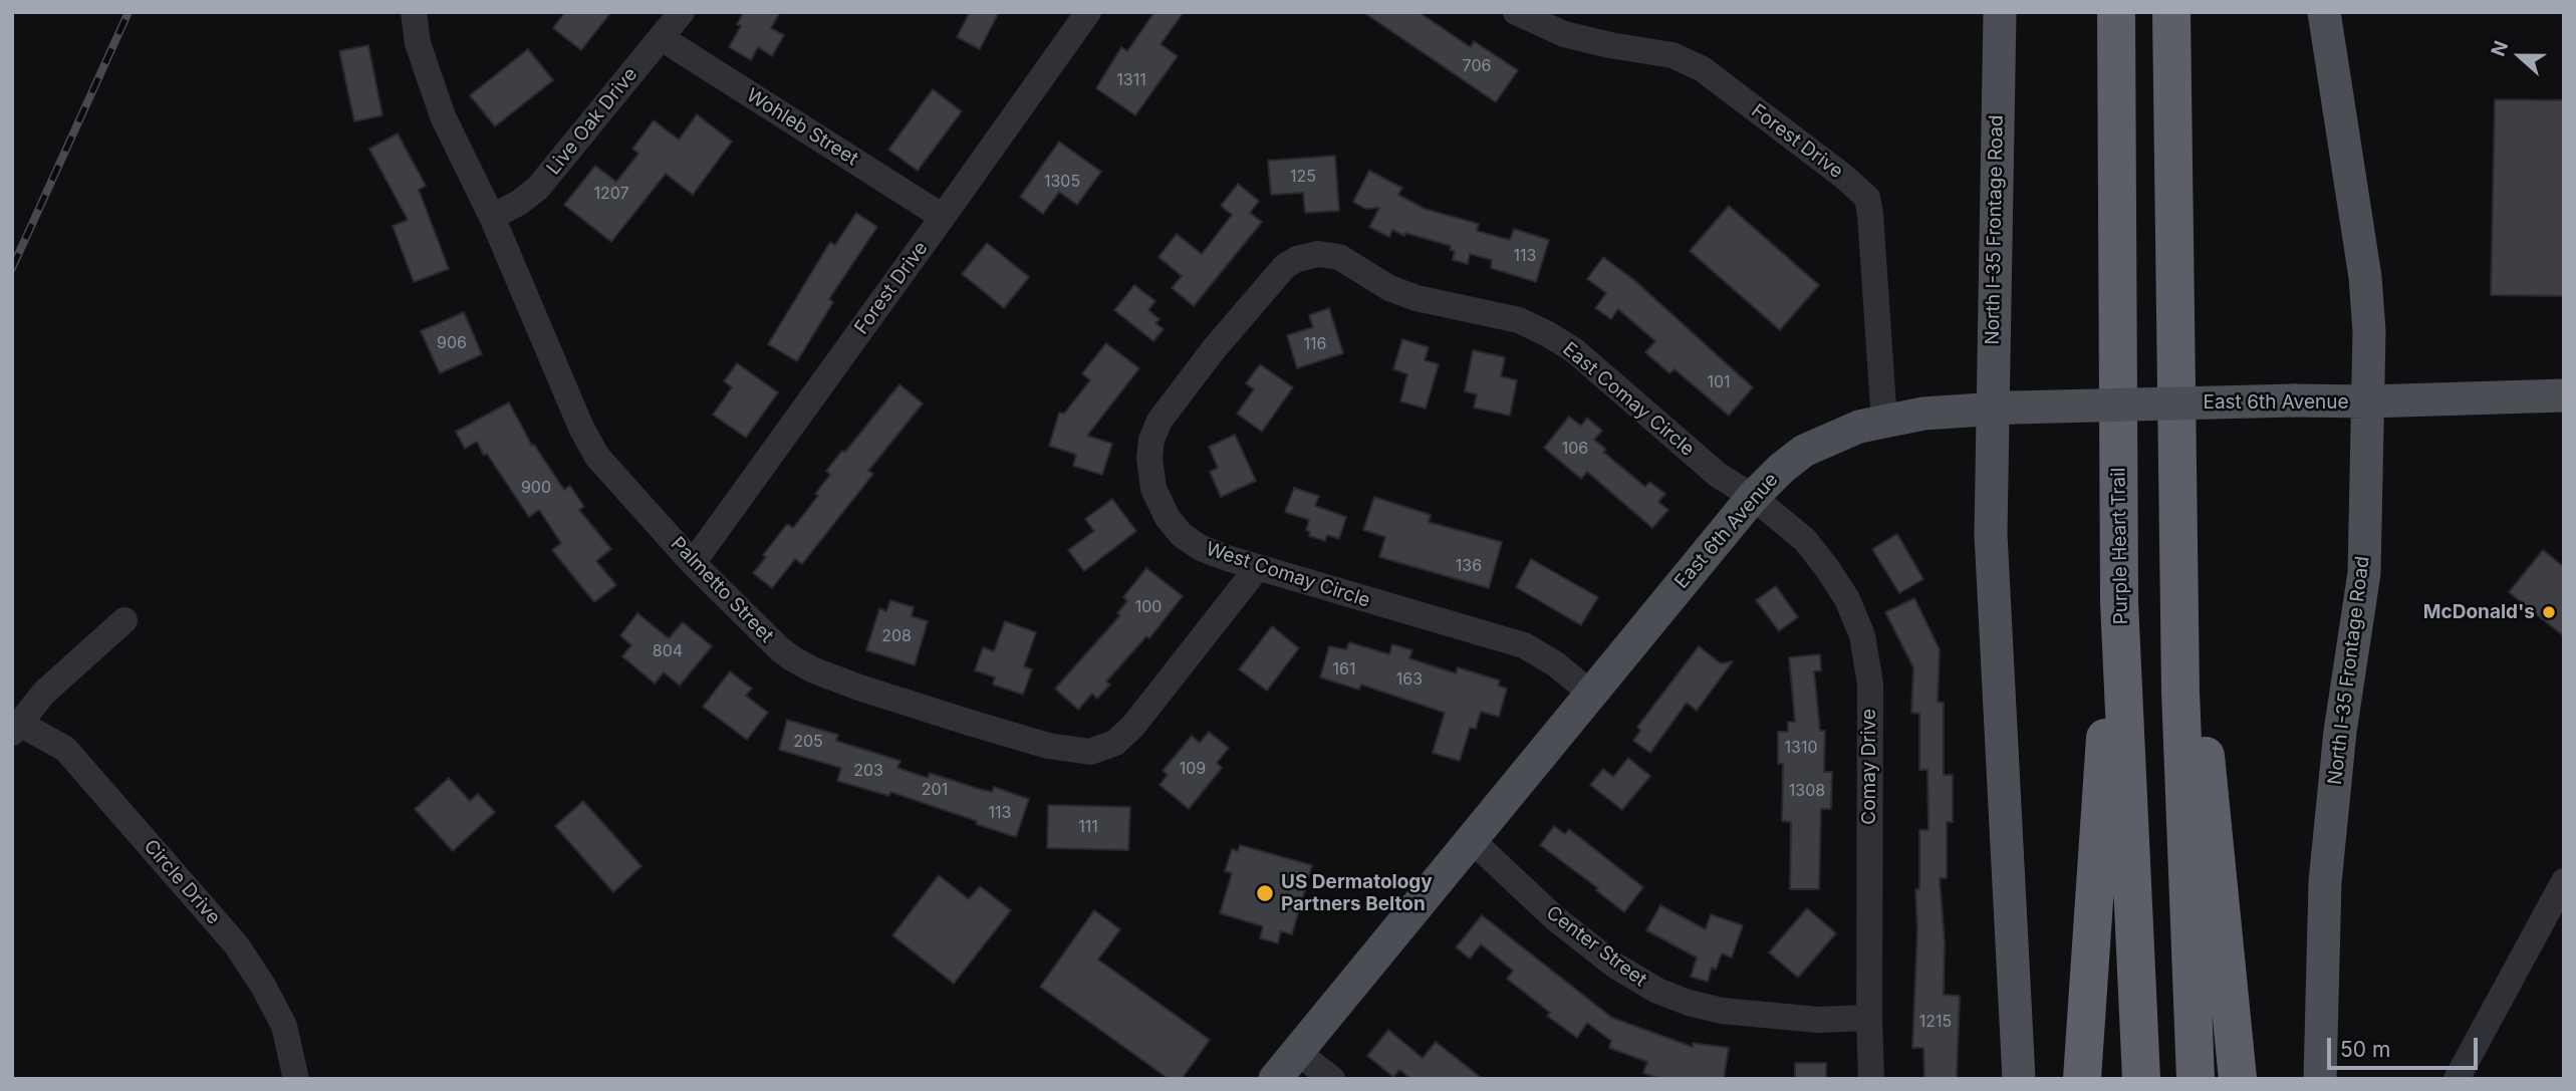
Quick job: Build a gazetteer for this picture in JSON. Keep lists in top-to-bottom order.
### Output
{
  "streets": {
    "highway": ["Purple Heart Trail"],
    "main road": ["North I-35 Frontage Road", "East 6th Avenue"],
    "street": [
      "Live Oak Drive",
      "Wohleb Street",
      "Forest Drive",
      "East Comay Circle",
      "West Comay Circle",
      "Palmetto Street",
      "Comay Drive",
      "Circle Drive",
      "Center Street"
    ]
  },
  "crossings": [
    ["Live Oak Drive", "Wohleb Street"],
    ["Live Oak Drive", "Palmetto Street"],
    ["Wohleb Street", "Forest Drive"],
    ["Forest Drive", "East 6th Avenue"],
    ["Forest Drive", "Palmetto Street"],
    ["North I-35 Frontage Road", "East 6th Avenue"],
    ["East Comay Circle", "East 6th Avenue"],
    ["East Comay Circle", "West Comay Circle"],
    ["East Comay Circle", "Comay Drive"],
    ["East 6th Avenue", "West Comay Circle"],
    ["East 6th Avenue", "Comay Drive"],
    ["East 6th Avenue", "Center Street"],
    ["West Comay Circle", "Palmetto Street"],
    ["Comay Drive", "Center Street"]
  ],
  "places": ["McDonald's", "US Dermatology Partners Belton"],
  "house_numbers": [
    "706",
    "1311",
    "125",
    "1305",
    "1207",
    "113",
    "906",
    "116",
    "101",
    "106",
    "900",
    "136",
    "100",
    "208",
    "804",
    "161",
    "163",
    "205",
    "1310",
    "109",
    "203",
    "201",
    "1308",
    "113",
    "111",
    "1215"
  ],
  "scale_bar": "50 m",
  "north": "left"
}
